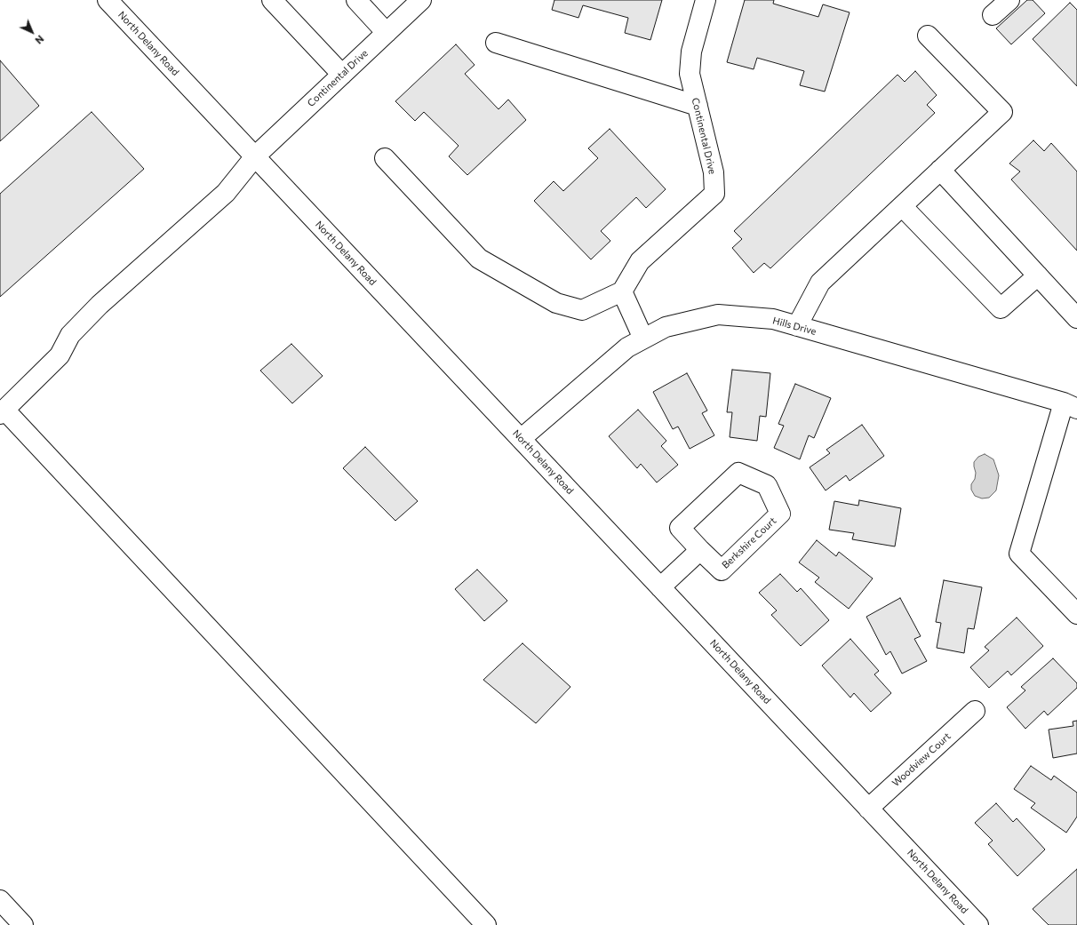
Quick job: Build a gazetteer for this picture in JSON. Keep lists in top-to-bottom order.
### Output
{
  "streets": {
    "street": [
      "North Delany Road",
      "Continental Drive",
      "Hills Drive",
      "Berkshire Court",
      "Woodview Court"
    ]
  },
  "crossings": [
    ["North Delany Road", "Continental Drive"],
    ["North Delany Road", "Hills Drive"],
    ["North Delany Road", "Woodview Court"]
  ],
  "north": "bottom right"
}
